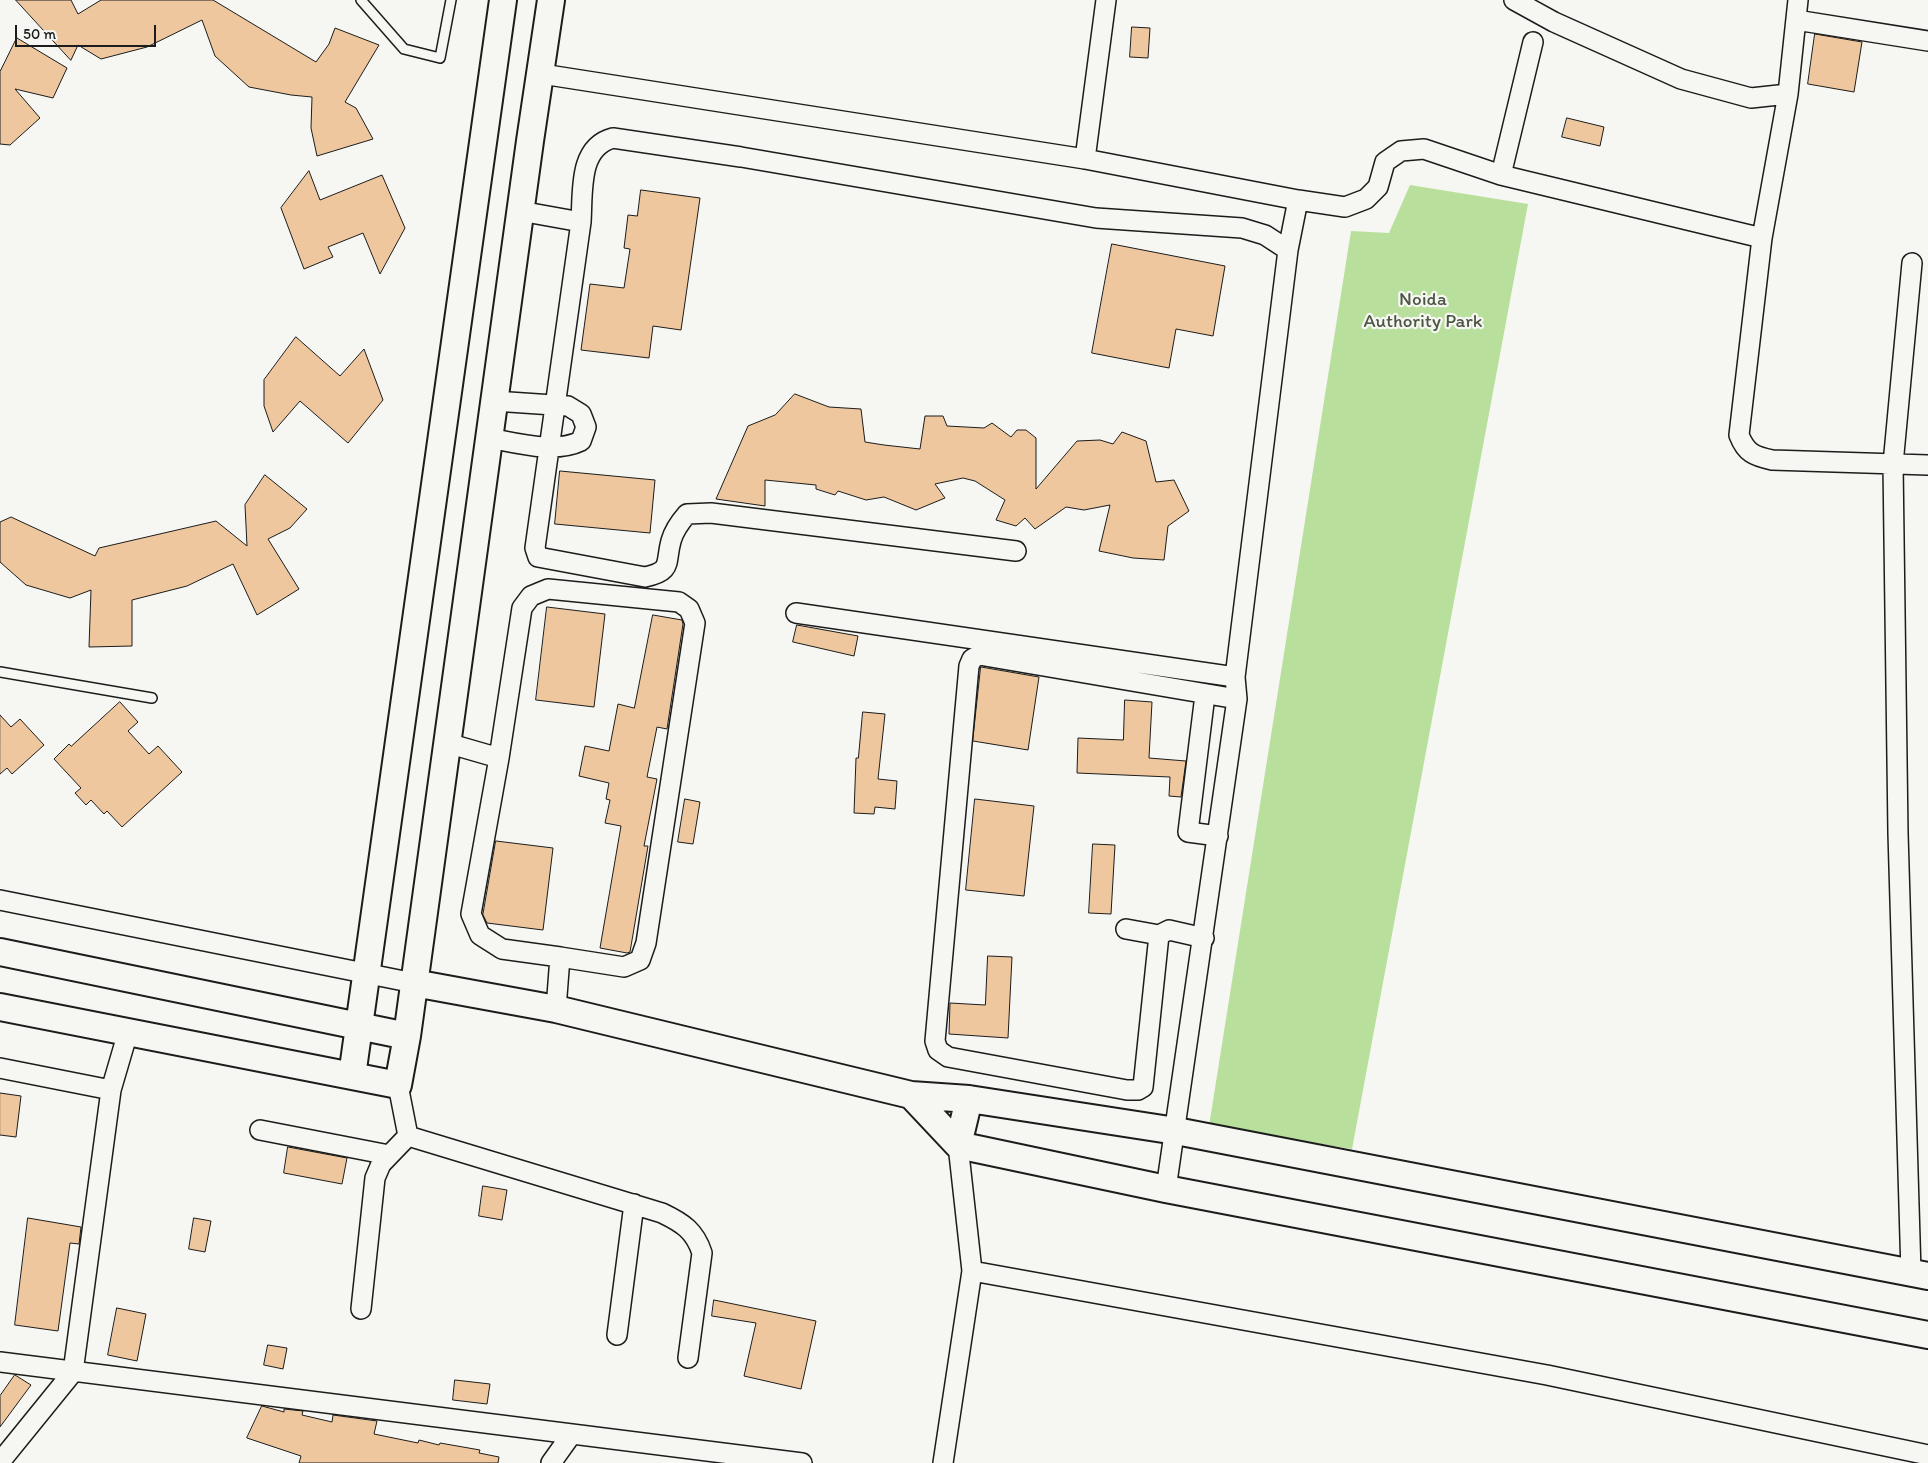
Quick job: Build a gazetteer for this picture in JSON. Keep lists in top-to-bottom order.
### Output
{
  "parks": ["Noida Authority Park"],
  "scale_bar": "50 m"
}
